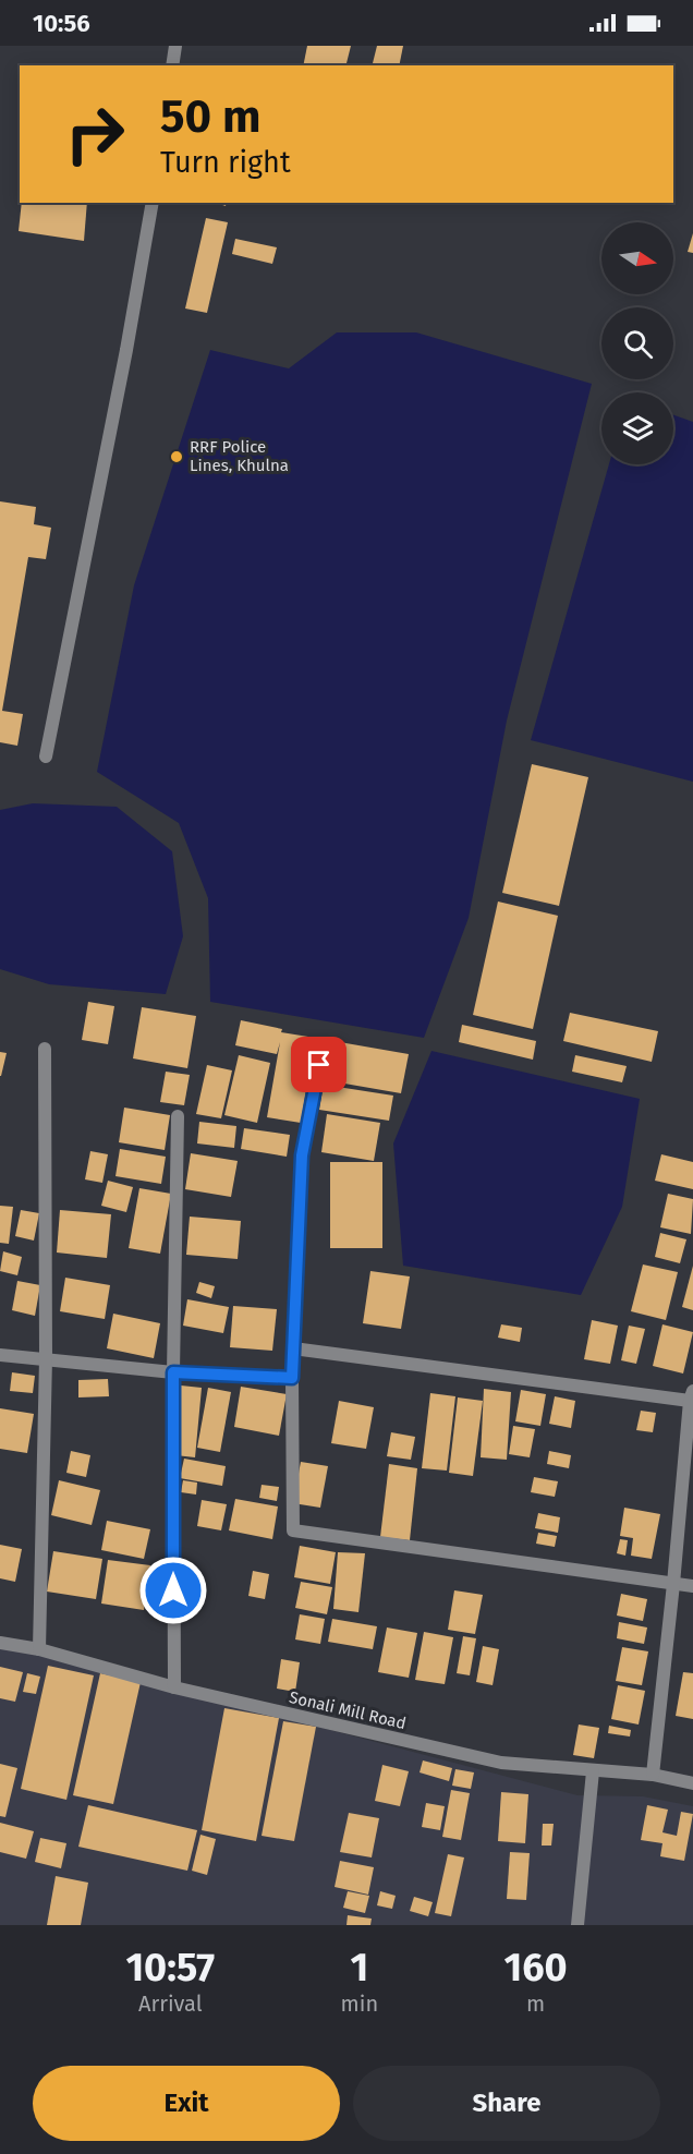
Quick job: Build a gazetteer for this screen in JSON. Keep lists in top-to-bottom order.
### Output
{
  "streets": {
    "street": ["Sonali Mill Road"]
  },
  "places": ["RRF Police Lines, Khulna"],
  "north": "right",
  "page": {
    "status": "10:56",
    "turn": ["50 m", "Turn right"],
    "eta": [
      "10:57",
      "Arrival",
      "1",
      "min",
      "160",
      "m"
    ],
    "buttons": ["Exit", "Share"]
  }
}
